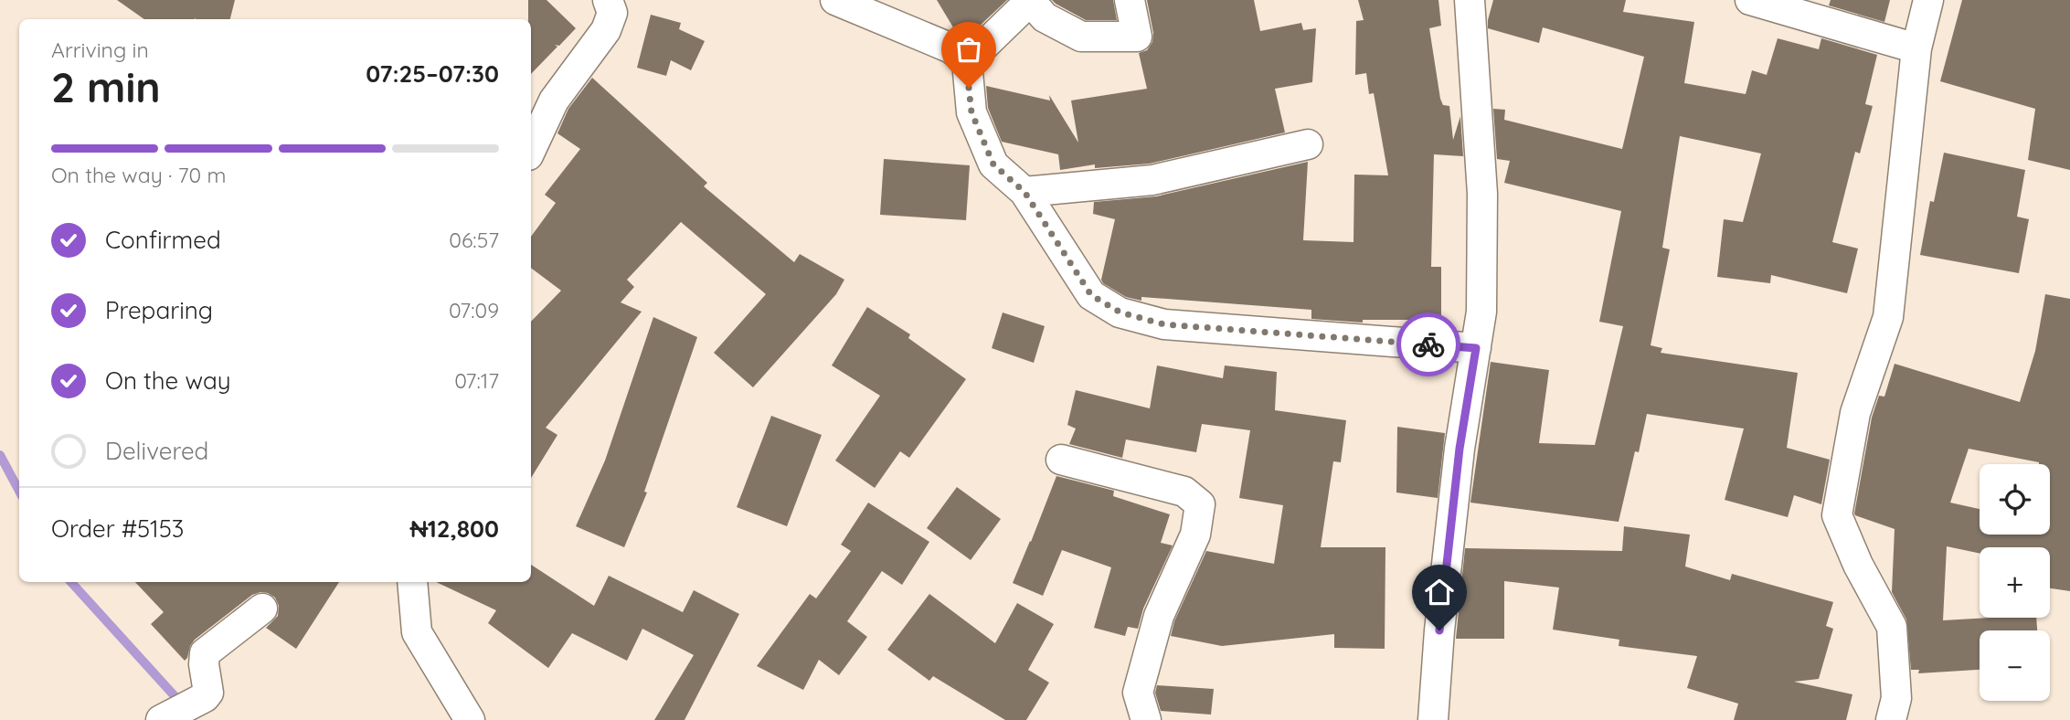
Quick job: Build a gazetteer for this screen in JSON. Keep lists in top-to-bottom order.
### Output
{
  "page": {
    "heading": ["2 min", "Arriving in", "07:25–07:30"],
    "panel": ["Order #5153", "₦12,800"],
    "bar": "On the way · 70 m",
    "list": [
      ["Confirmed", "06:57"],
      ["Preparing", "07:09"],
      ["On the way", "07:17"],
      "Delivered"
    ],
    "map_buttons": ["+", "−"]
  }
}
